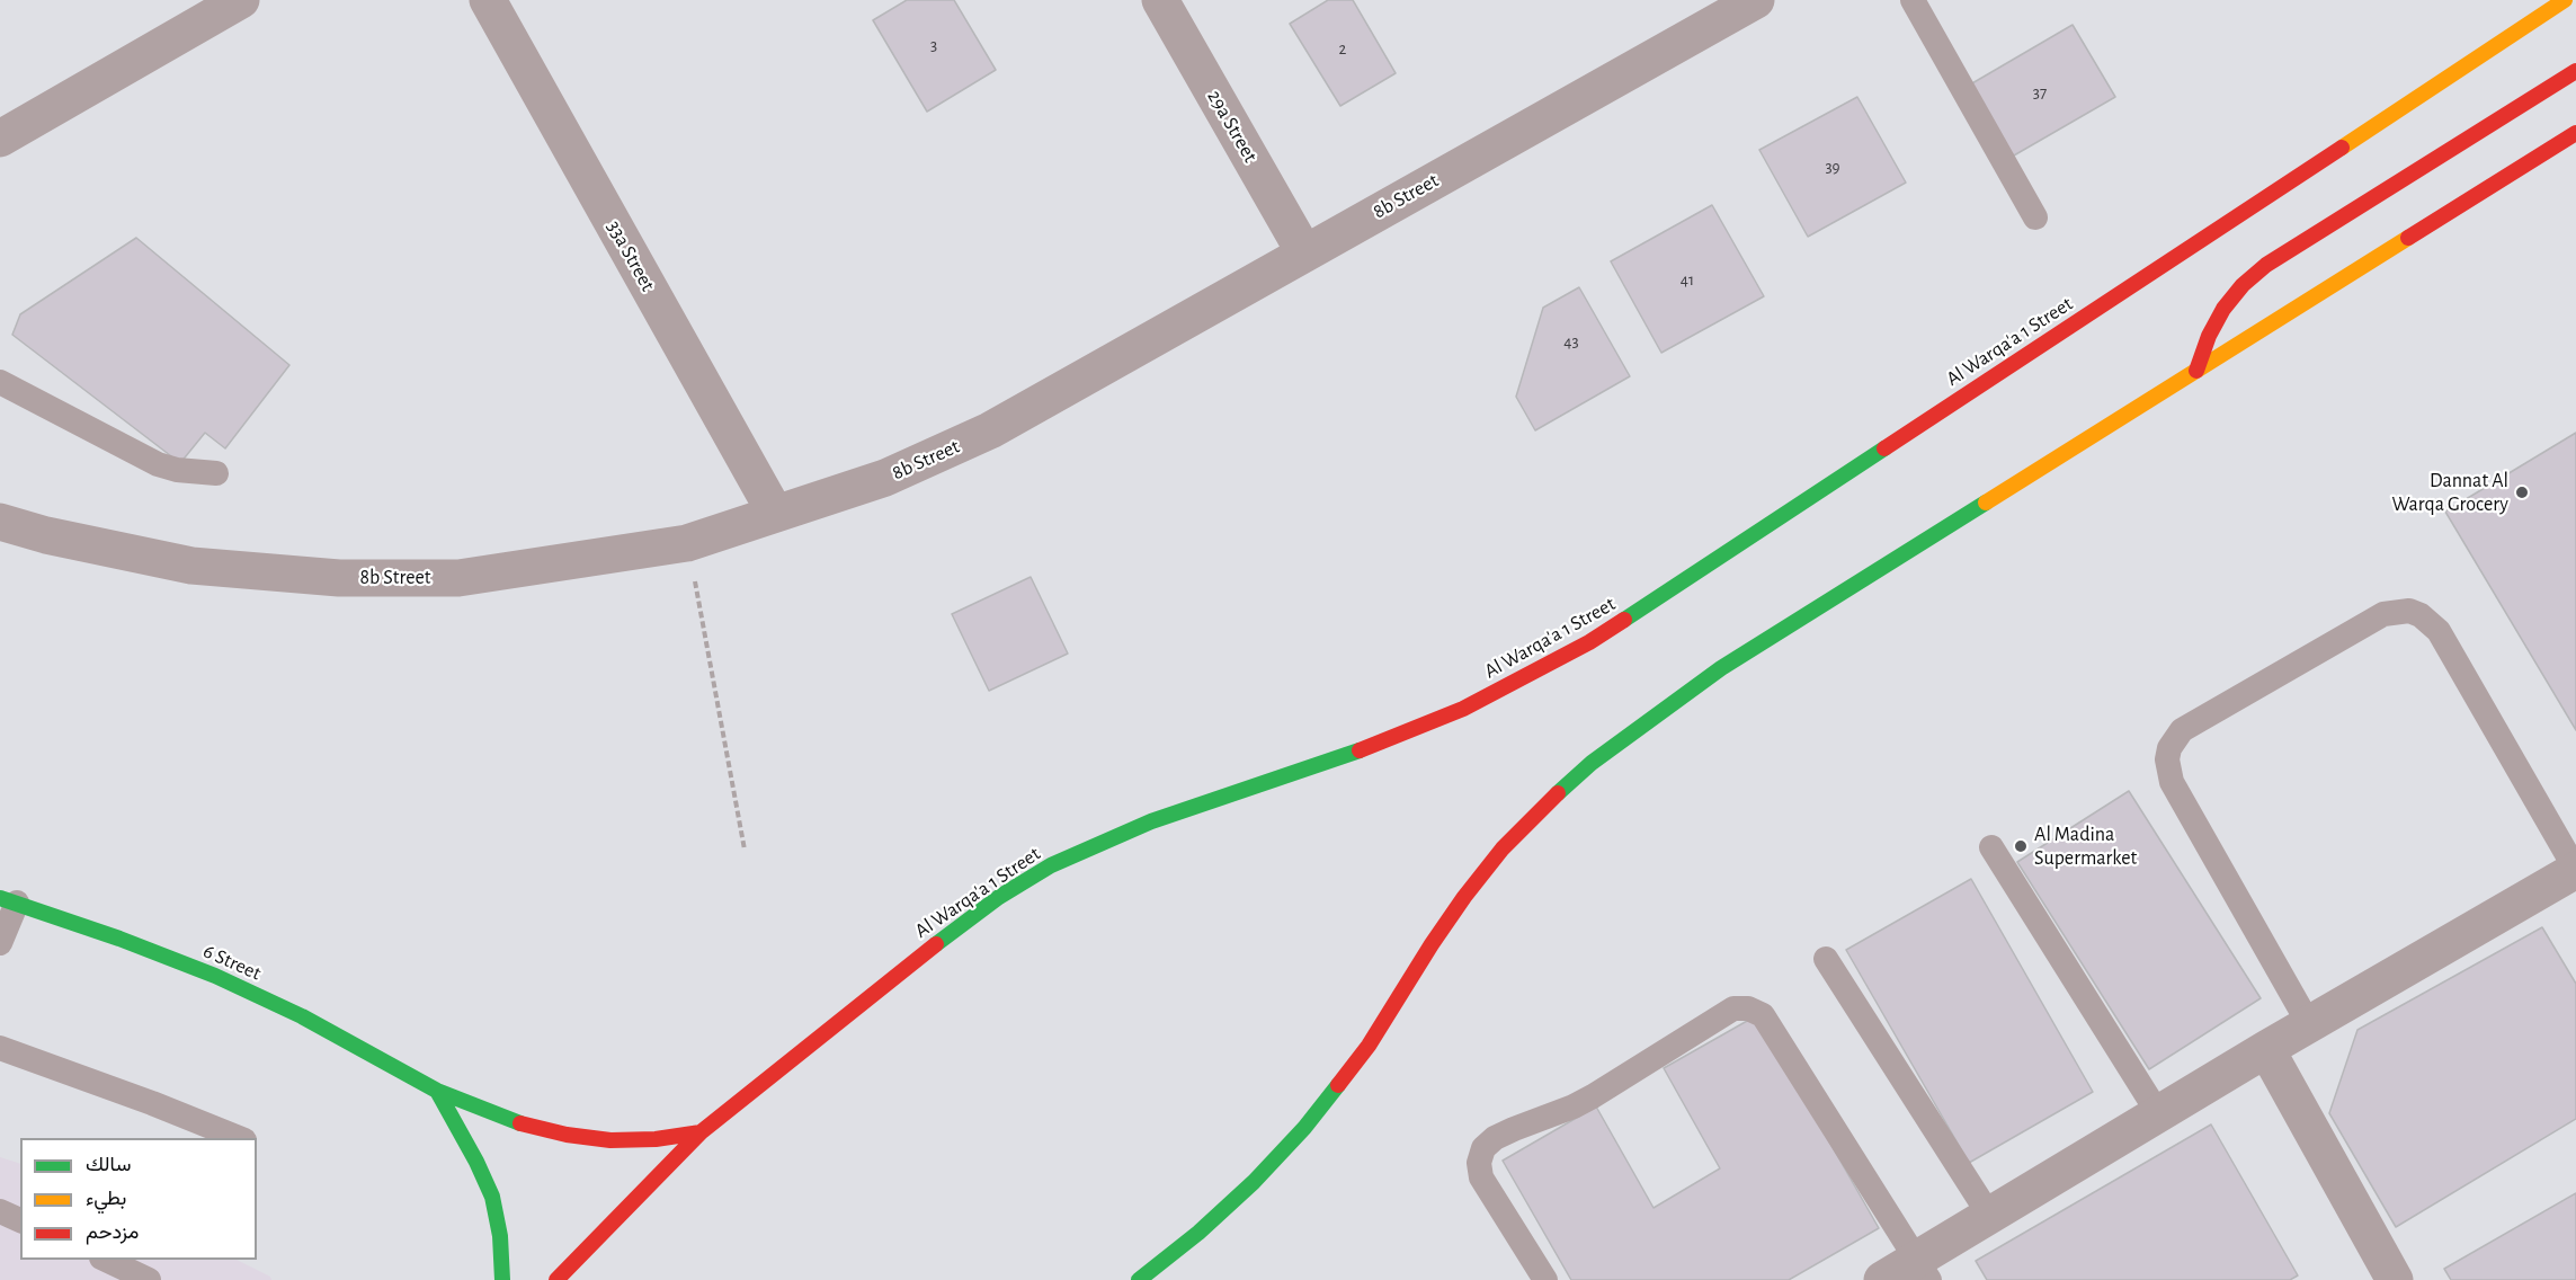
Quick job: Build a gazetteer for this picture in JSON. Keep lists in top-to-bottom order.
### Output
{
  "streets": {
    "main road": ["Al Warqa'a 1 Street", "6 Street"],
    "street": ["29a Street", "8b Street", "33a Street"]
  },
  "crossings": [
    ["29a Street", "8b Street"],
    ["8b Street", "33a Street"],
    ["Al Warqa'a 1 Street", "6 Street"]
  ],
  "places": ["Dannat Al Warqa Grocery", "Al Madina Supermarket"],
  "house_numbers": [
    "3",
    "2",
    "37",
    "39",
    "41",
    "43"
  ],
  "legend": ["سالك", "بطيء", "مزدحم"]
}
